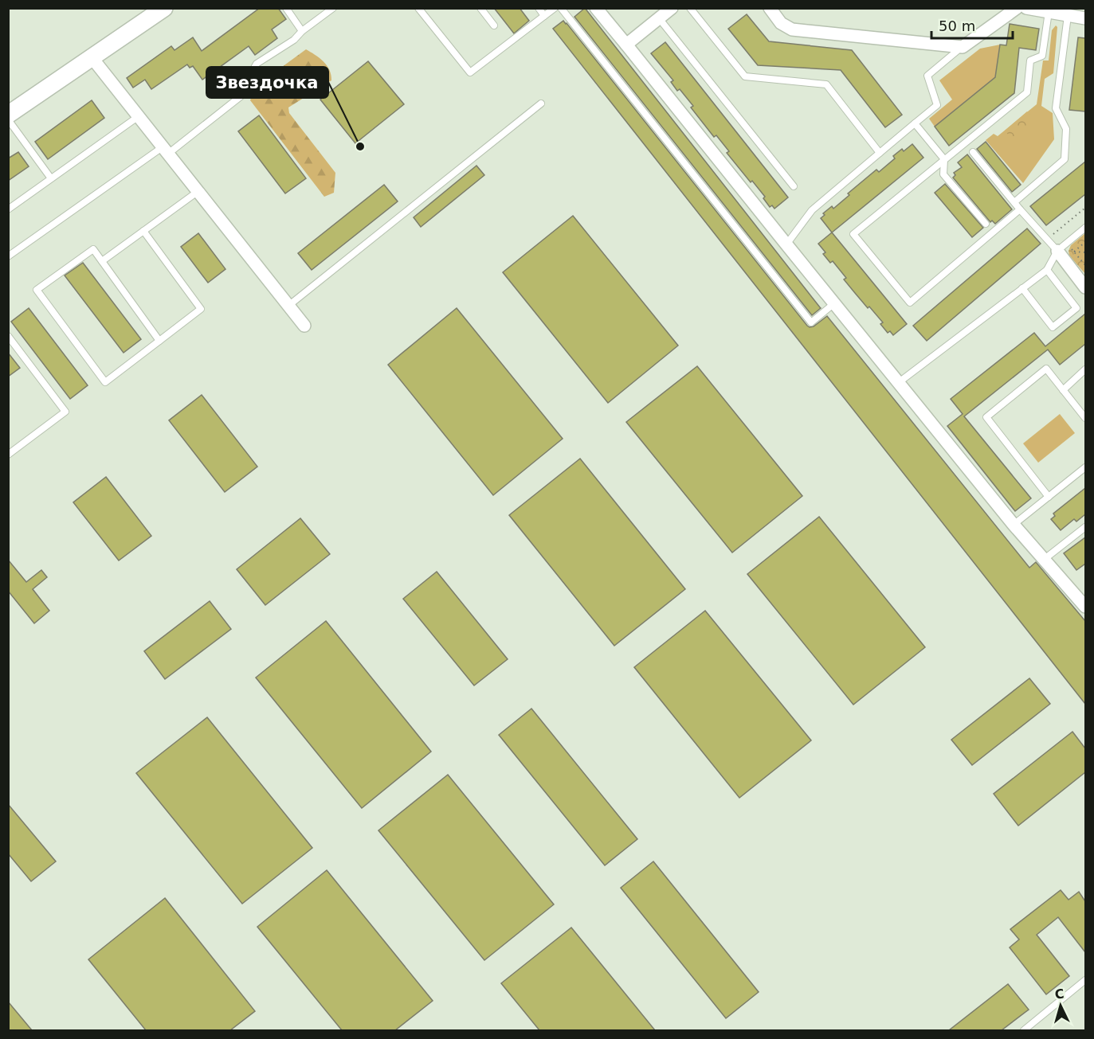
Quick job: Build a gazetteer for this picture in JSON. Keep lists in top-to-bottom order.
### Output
{
  "places": ["Звездочка"],
  "scale_bar": "50 m",
  "north": "top"
}
